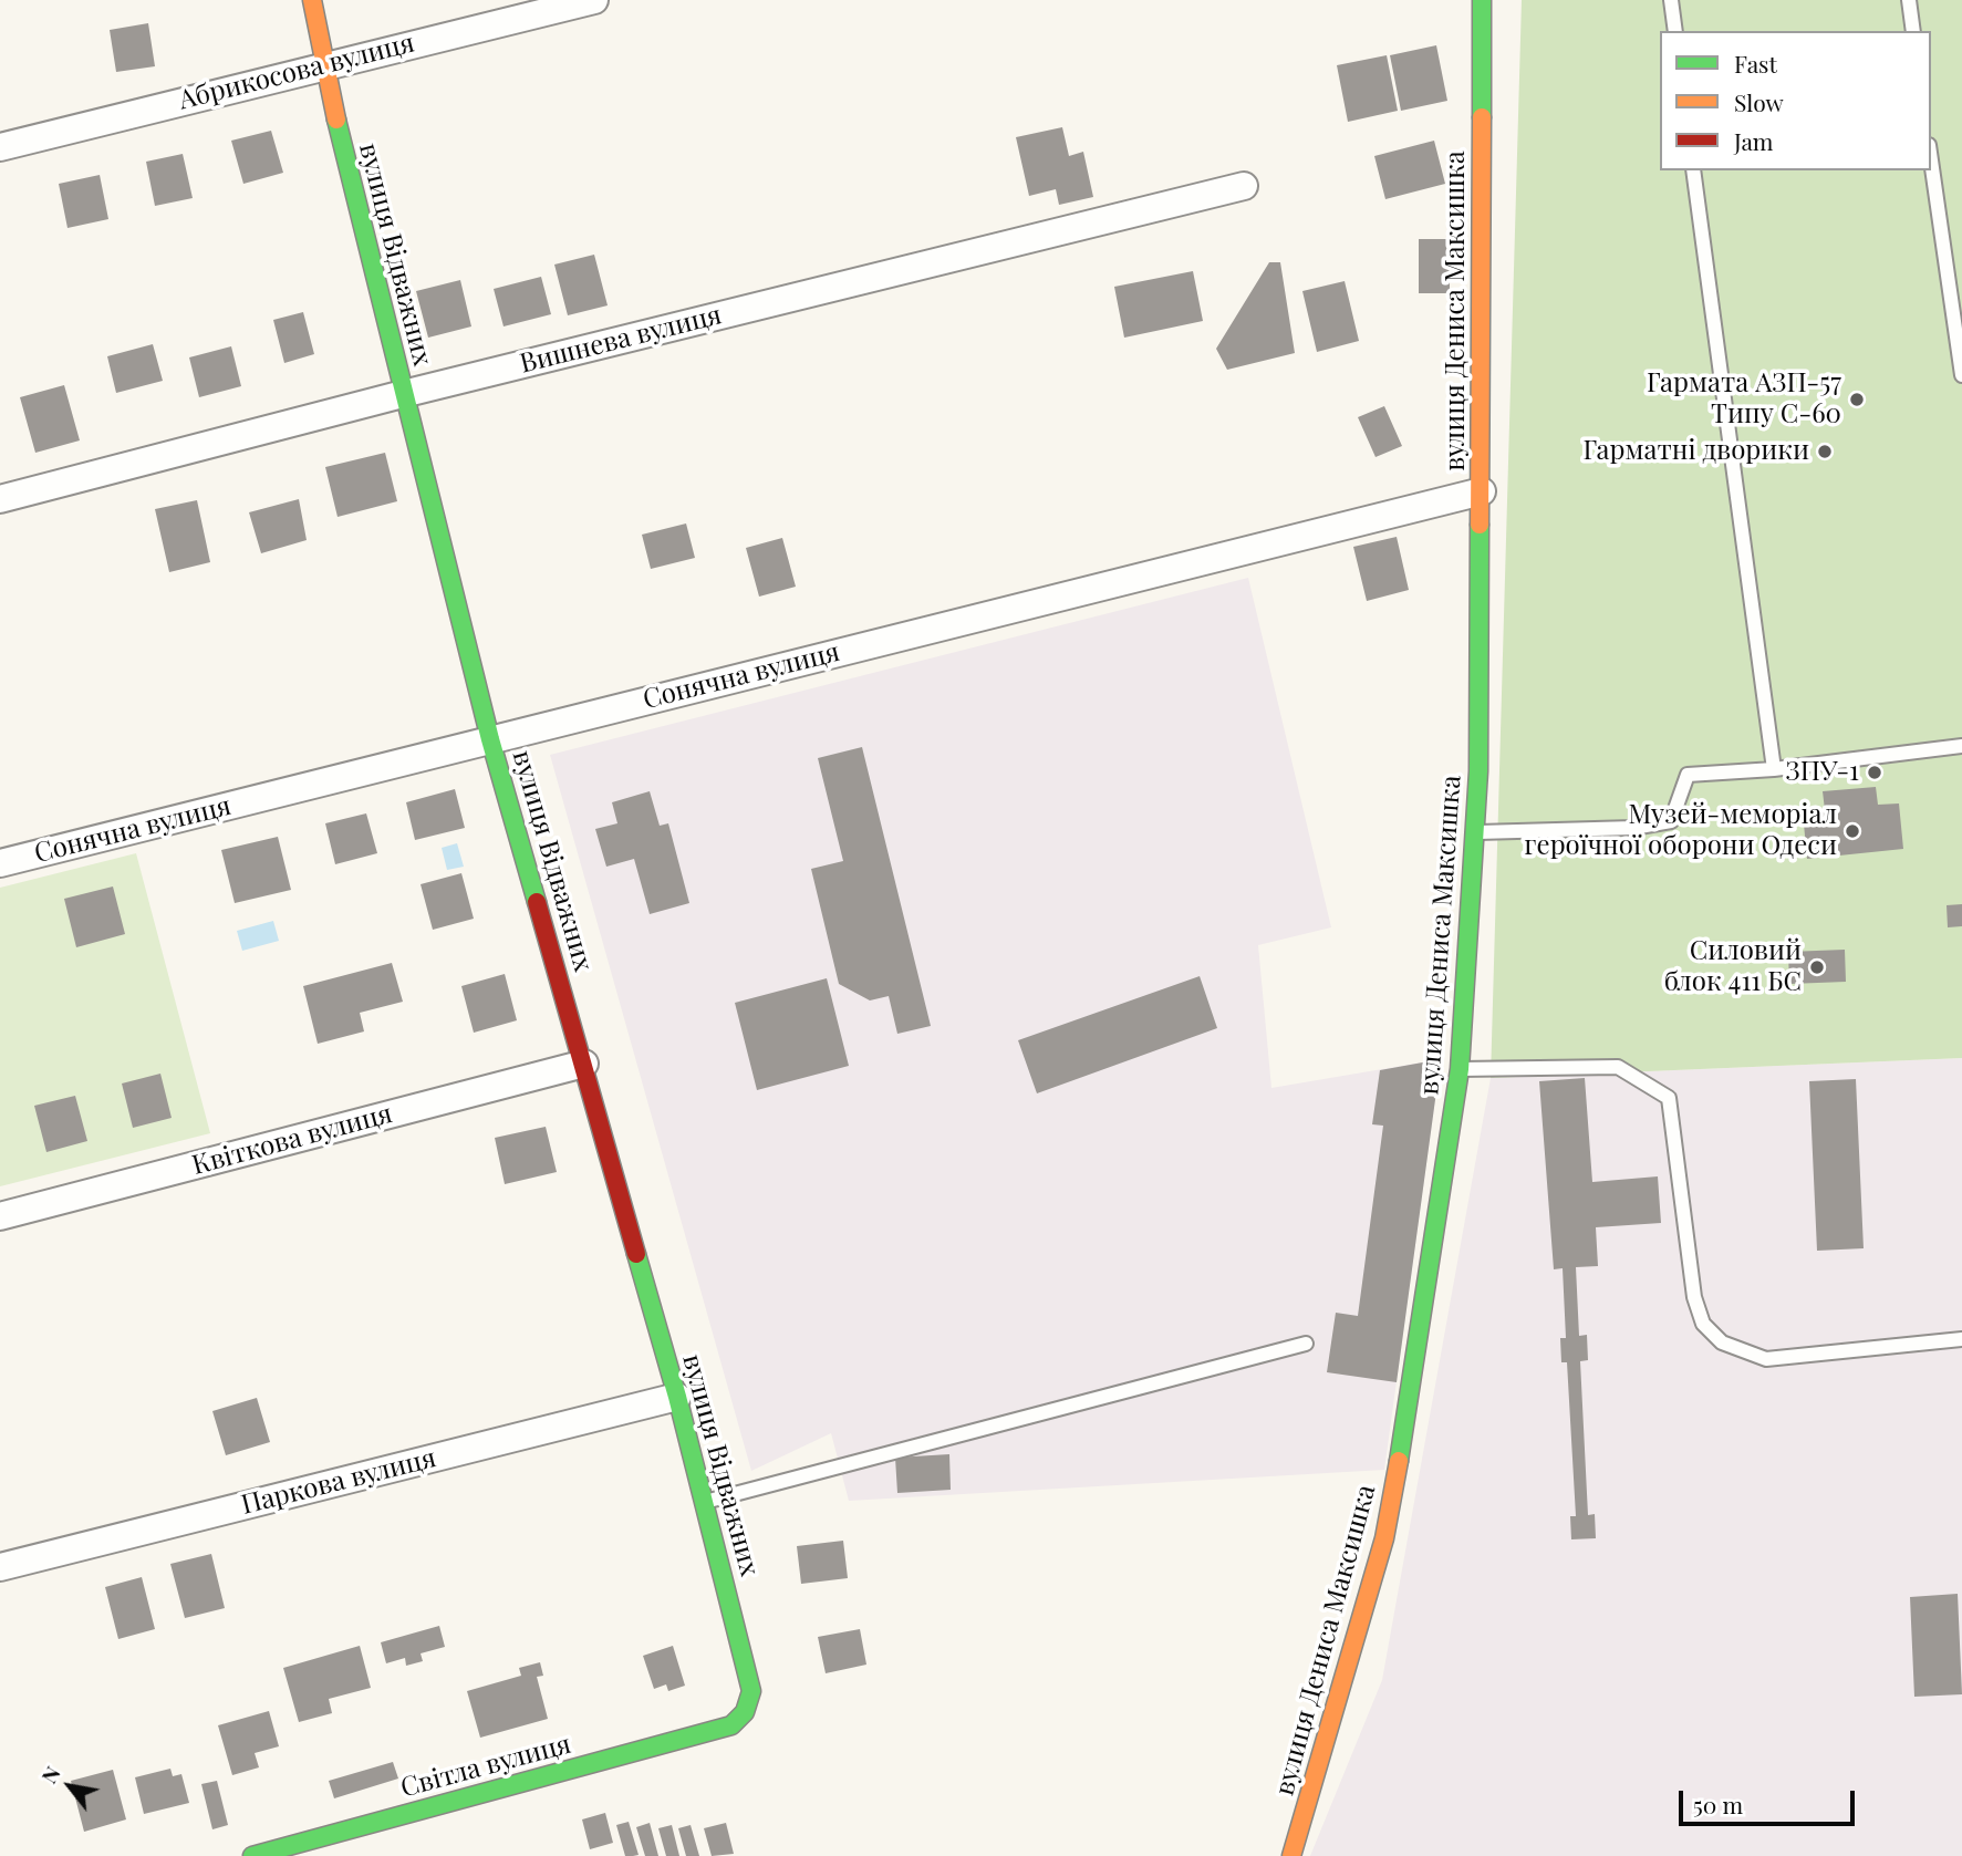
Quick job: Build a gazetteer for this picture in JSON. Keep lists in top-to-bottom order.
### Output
{
  "streets": {
    "street": [
      "Абрикосова вулиця",
      "вулиця Відважних",
      "вулиця Дениса Максишка",
      "Вишнева вулиця",
      "Сонячна вулиця",
      "Квіткова вулиця",
      "Паркова вулиця",
      "Світла вулиця"
    ]
  },
  "crossings": [
    ["Абрикосова вулиця", "вулиця Відважних"],
    ["вулиця Відважних", "Вишнева вулиця"],
    ["вулиця Відважних", "Сонячна вулиця"],
    ["вулиця Відважних", "Квіткова вулиця"],
    ["вулиця Відважних", "Паркова вулиця"],
    ["вулиця Відважних", "Світла вулиця"],
    ["вулиця Дениса Максишка", "Сонячна вулиця"]
  ],
  "places": [
    "Гармата АЗП-57 Типу С-60",
    "Гарматні дворики",
    "ЗПУ-1",
    "Музей-меморіал героїчної оборони Одеси",
    "Силовий блок 411 БС"
  ],
  "legend": ["Fast", "Slow", "Jam"],
  "scale_bar": "50 m",
  "north": "top left"
}
